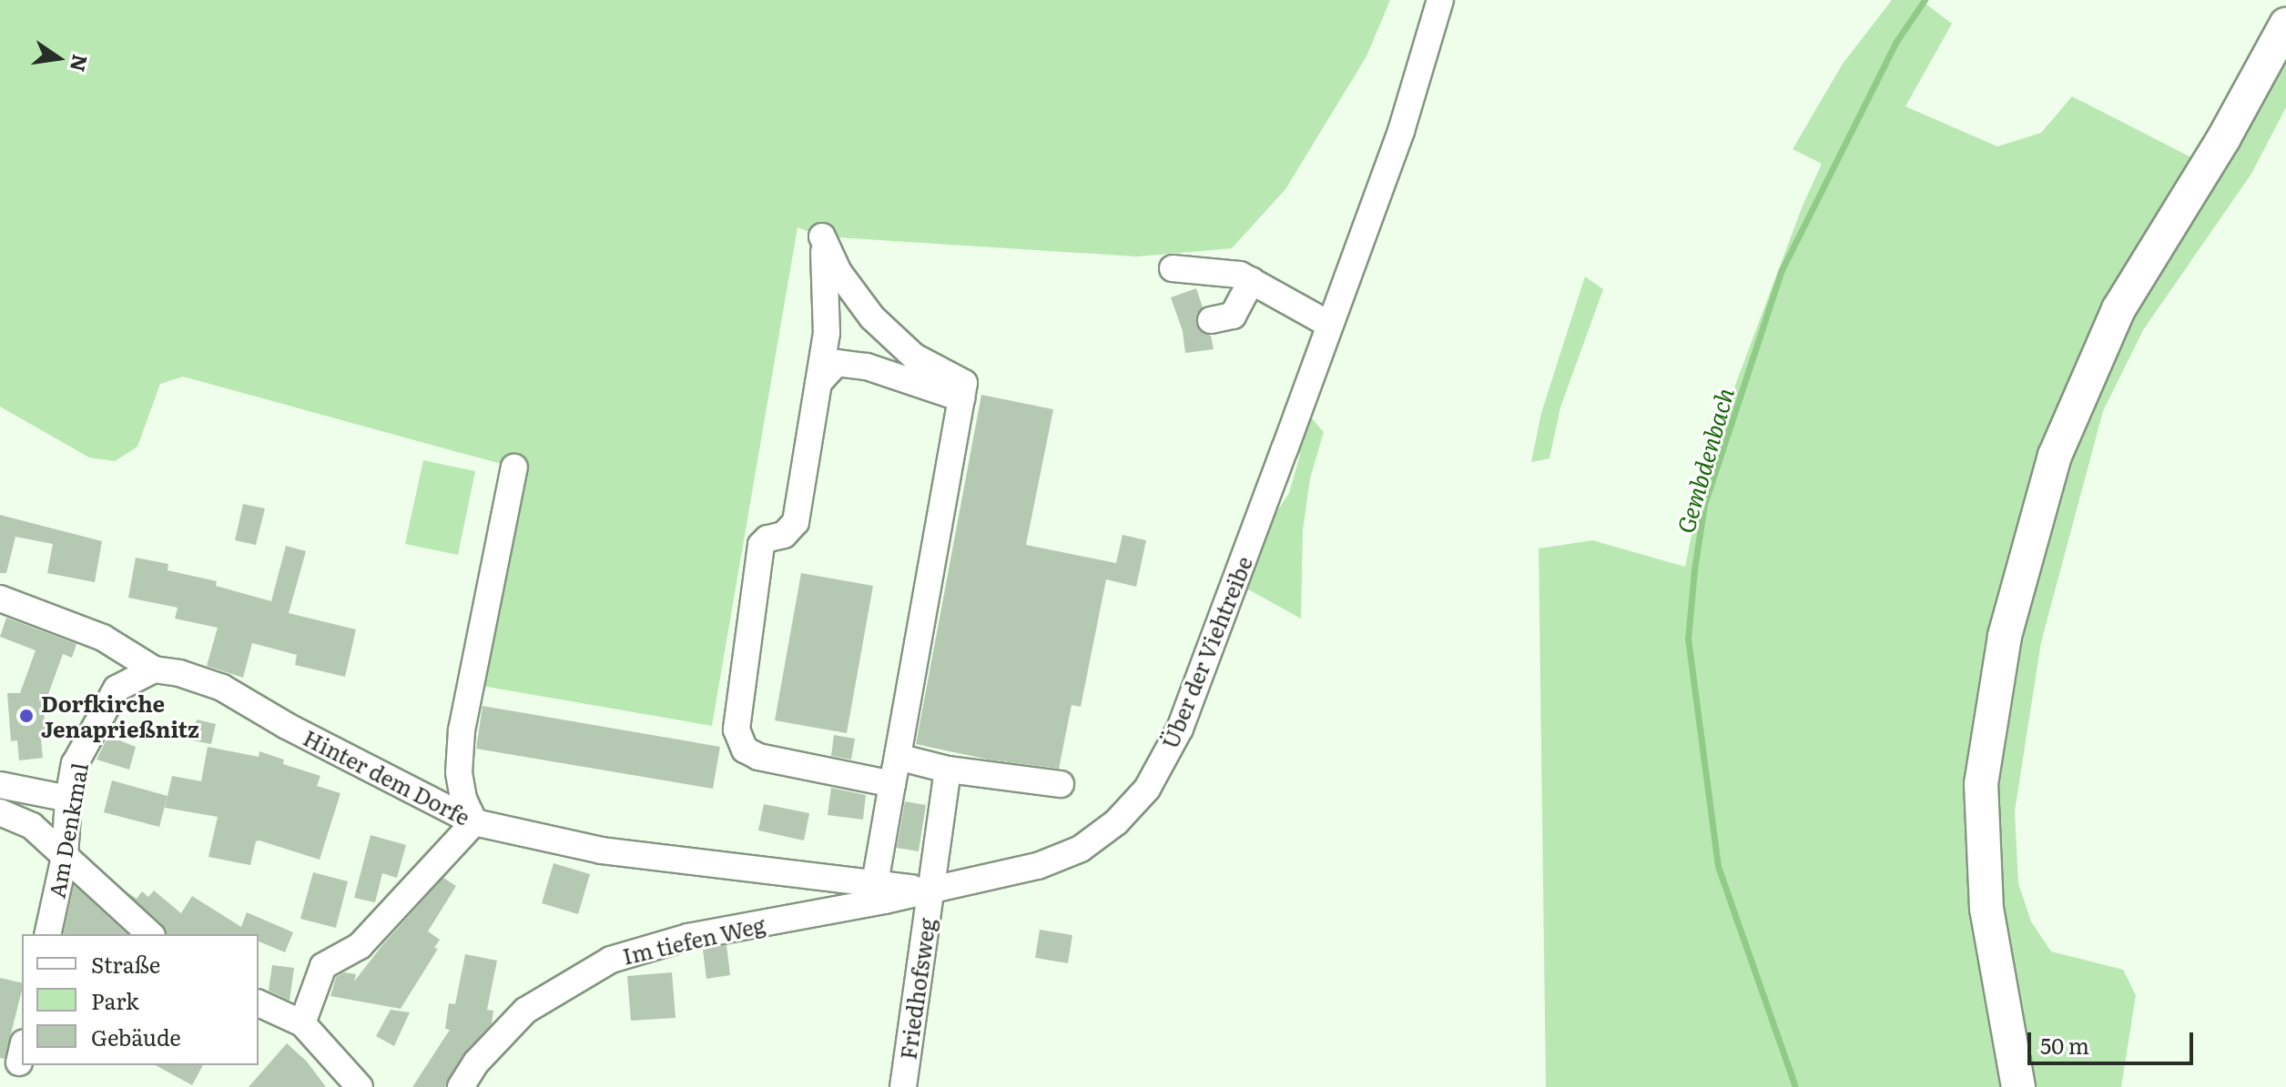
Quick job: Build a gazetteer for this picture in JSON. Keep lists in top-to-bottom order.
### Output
{
  "streets": {
    "street": [
      "Über der Viehtreibe",
      "Hinter dem Dorfe",
      "Am Denkmal",
      "Im tiefen Weg",
      "Friedhofsweg"
    ]
  },
  "crossings": [
    ["Über der Viehtreibe", "Hinter dem Dorfe"],
    ["Über der Viehtreibe", "Im tiefen Weg"],
    ["Über der Viehtreibe", "Friedhofsweg"],
    ["Hinter dem Dorfe", "Am Denkmal"],
    ["Hinter dem Dorfe", "Im tiefen Weg"],
    ["Hinter dem Dorfe", "Friedhofsweg"],
    ["Im tiefen Weg", "Friedhofsweg"]
  ],
  "water": ["Gembdenbach"],
  "places": ["Dorfkirche Jenaprießnitz"],
  "legend": ["Straße", "Park", "Gebäude"],
  "scale_bar": "50 m",
  "north": "right"
}
